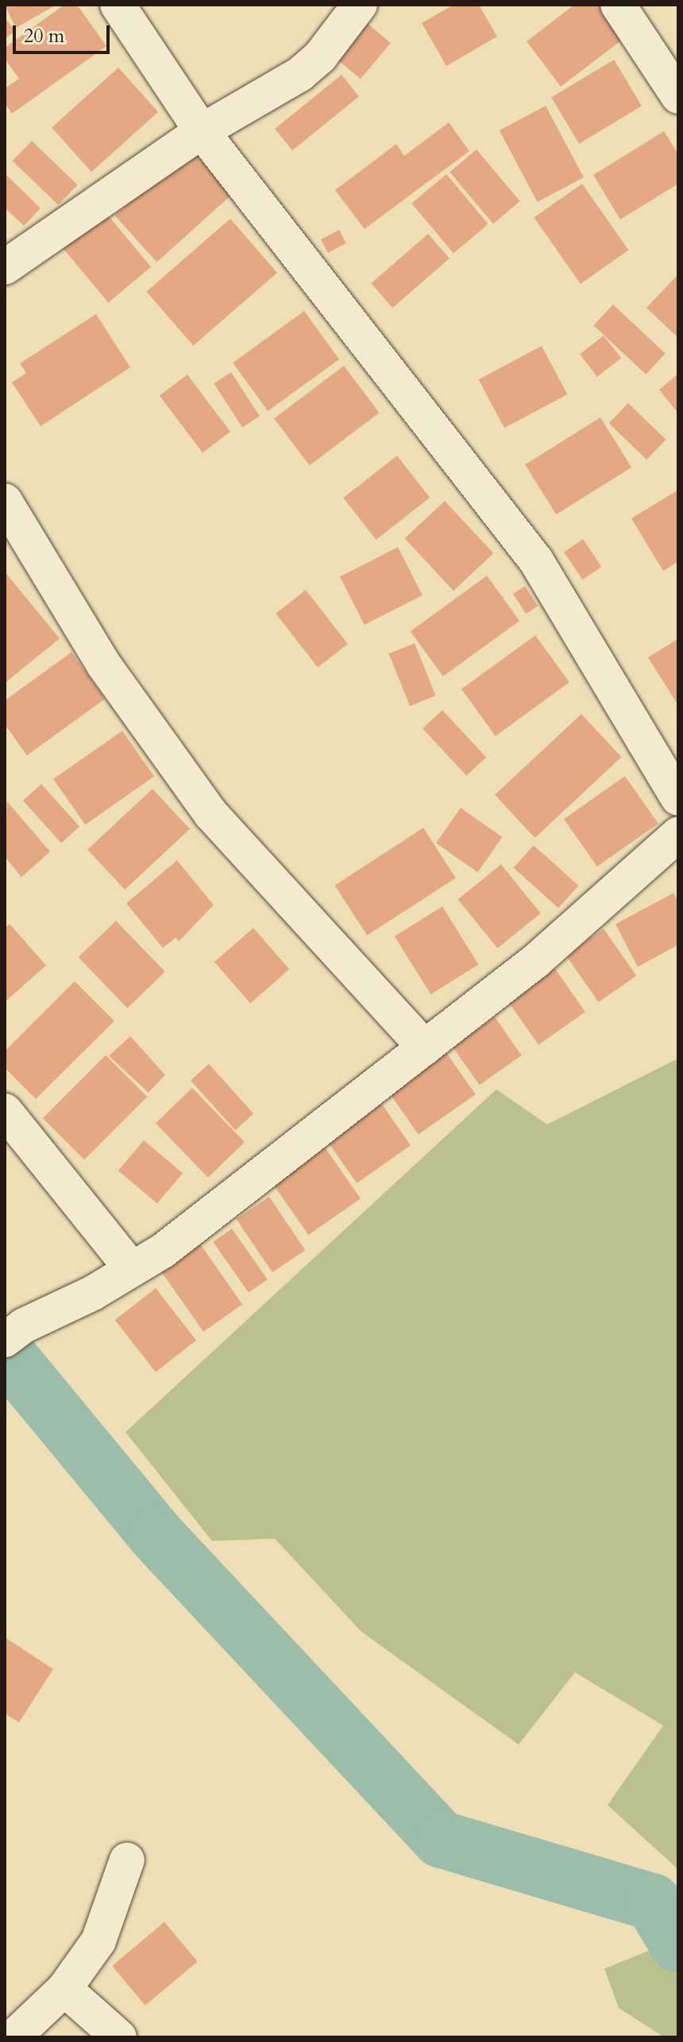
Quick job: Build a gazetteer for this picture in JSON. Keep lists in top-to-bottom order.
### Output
{
  "scale_bar": "20 m"
}
